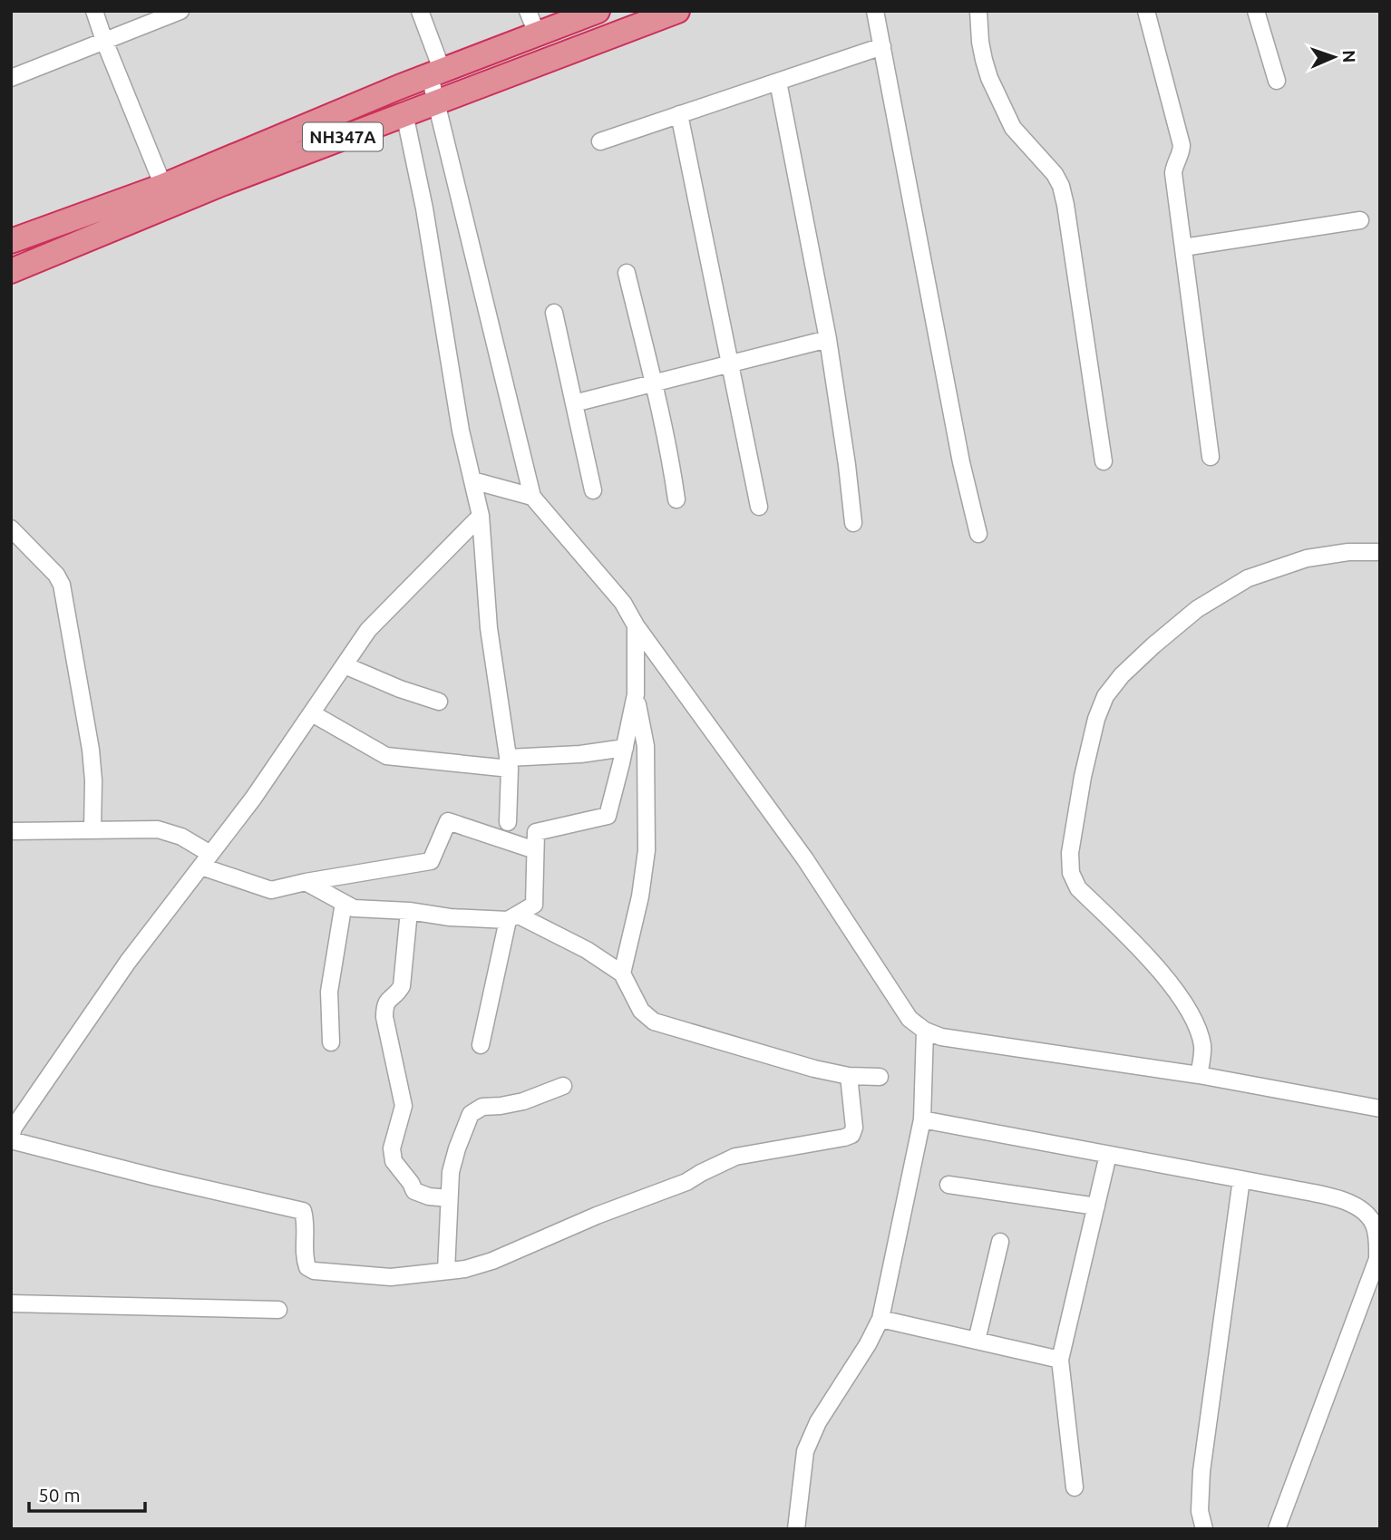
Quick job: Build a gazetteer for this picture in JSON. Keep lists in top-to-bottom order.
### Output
{
  "streets": {
    "highway": ["NH347A"]
  },
  "scale_bar": "50 m",
  "north": "right"
}
